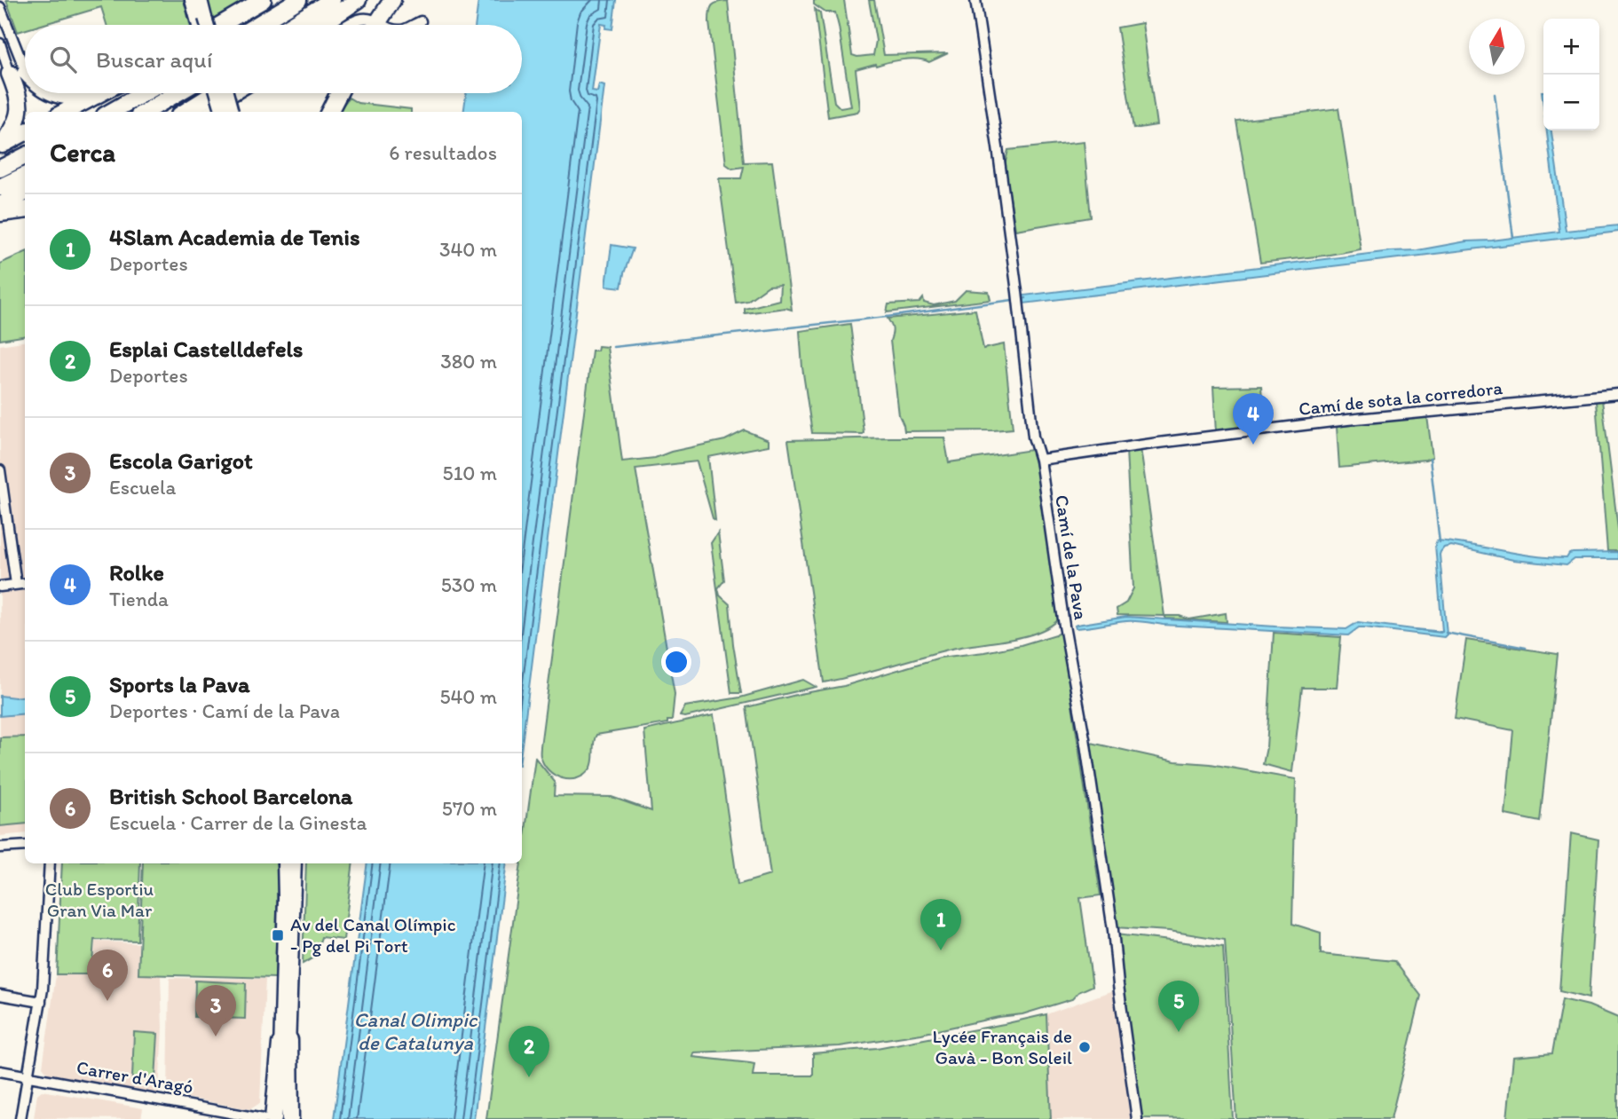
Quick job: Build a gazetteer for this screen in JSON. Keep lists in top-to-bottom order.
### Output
{
  "streets": {
    "street": ["Camí de sota la corredora", "Camí de la Pava", "Carrer d'Aragó"]
  },
  "crossings": [
    ["Camí de sota la corredora", "Camí de la Pava"]
  ],
  "water": ["Canal Olimpic de Catalunya"],
  "parks": ["Club Esportiu Gran Via Mar"],
  "places": {
    "transit": ["Av del Canal Olímpic - Pg del Pi Tort"],
    "other": ["Lycée Français de Gavà - Bon Soleil"]
  },
  "north": "top",
  "page": {
    "map_buttons": ["+", "−"],
    "search": "Buscar aquí",
    "heading": ["Cerca", "6 resultados"],
    "list": [
      {
        "mark": "1",
        "name": "4Slam Academia de Tenis",
        "note": "Deportes",
        "value": "340 m"
      },
      {
        "mark": "2",
        "name": "Esplai Castelldefels",
        "note": "Deportes",
        "value": "380 m"
      },
      {
        "mark": "3",
        "name": "Escola Garigot",
        "note": "Escuela",
        "value": "510 m"
      },
      {
        "mark": "4",
        "name": "Rolke",
        "note": "Tienda",
        "value": "530 m"
      },
      {
        "mark": "5",
        "name": "Sports la Pava",
        "note": "Deportes · Camí de la Pava",
        "value": "540 m"
      },
      {
        "mark": "6",
        "name": "British School Barcelona",
        "note": "Escuela · Carrer de la Ginesta",
        "value": "570 m"
      }
    ],
    "pins": [
      "4",
      "1",
      "6",
      "5",
      "3",
      "2"
    ]
  }
}
